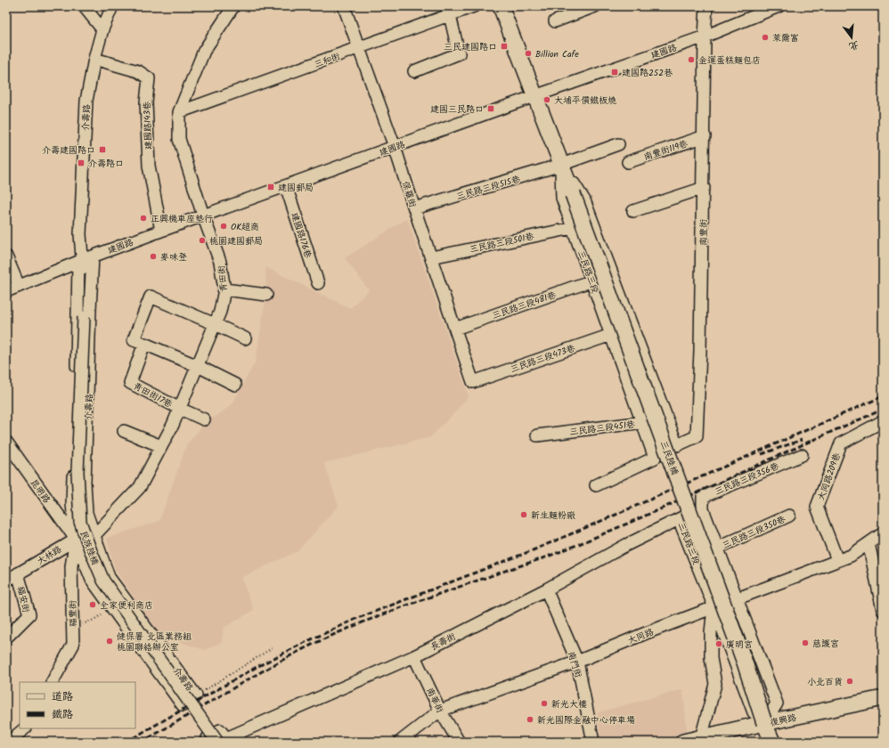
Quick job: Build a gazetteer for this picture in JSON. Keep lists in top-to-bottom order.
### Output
{
  "streets": {
    "main road": ["三民路三段", "三民陸橋", "復興路"],
    "street": [
      "建國路",
      "三和街",
      "介壽路",
      "建國路143巷",
      "南豐街119巷",
      "三民路三段515巷",
      "保羅街",
      "南豐街",
      "建國路176巷",
      "三民路三段501巷",
      "青田街",
      "三民路三段481巷",
      "三民路三段473巷",
      "青田街17巷",
      "三民路三段451巷",
      "大同路209巷",
      "三民路三段356巷",
      "昆明路",
      "三民路三段350巷",
      "民族陸橋",
      "大林路",
      "福安街",
      "福豐街",
      "大同路",
      "長壽街",
      "南門街",
      "南華街"
    ]
  },
  "crossings": [
    ["建國路", "介壽路"],
    ["建國路", "建國路143巷"],
    ["建國路", "保羅街"],
    ["建國路", "南豐街"],
    ["建國路", "建國路176巷"],
    ["建國路", "三民路三段"],
    ["建國路", "青田街"],
    ["三和街", "保羅街"],
    ["三和街", "青田街"],
    ["介壽路", "建國路143巷"],
    ["介壽路", "青田街"],
    ["介壽路", "昆明路"],
    ["介壽路", "民族陸橋"],
    ["介壽路", "大林路"],
    ["介壽路", "福豐街"],
    ["南豐街119巷", "南豐街"],
    ["三民路三段515巷", "保羅街"],
    ["三民路三段515巷", "三民路三段"],
    ["保羅街", "三民路三段501巷"],
    ["保羅街", "三民路三段481巷"],
    ["保羅街", "三民路三段473巷"],
    ["南豐街", "三民路三段"],
    ["三民路三段501巷", "三民路三段"],
    ["三民路三段", "三民路三段481巷"],
    ["三民路三段", "三民路三段473巷"],
    ["三民路三段", "三民路三段451巷"],
    ["三民路三段", "三民陸橋"],
    ["三民路三段", "三民路三段356巷"],
    ["三民路三段", "大同路"],
    ["三民路三段", "長壽街"],
    ["三民路三段", "復興路"],
    ["青田街", "青田街17巷"],
    ["青田街", "大林路"],
    ["三民陸橋", "復興路"],
    ["大同路209巷", "大同路"],
    ["昆明路", "大林路"],
    ["昆明路", "福豐街"],
    ["民族陸橋", "長壽街"],
    ["大林路", "福安街"],
    ["大林路", "福豐街"],
    ["大同路", "南門街"],
    ["大同路", "南華街"],
    ["長壽街", "南門街"],
    ["長壽街", "南華街"]
  ],
  "places": {
    "other": [
      "萊爾富",
      "Billion Cafe",
      "金運蛋糕麵包店",
      "大埔平價鐵板燒",
      "正興機車座墊行",
      "OK超商",
      "桃園建國郵局",
      "麥味登",
      "新生麵粉廠",
      "全家便利商店",
      "健保署 北區業務組 桃園聯絡辦公室",
      "慈護宮",
      "廣明宮",
      "小北百貨",
      "新光大樓",
      "新光國際金融中心停車場"
    ],
    "transit": [
      "三民建國路口",
      "建國路252巷",
      "建國三民路口",
      "介壽建國路口",
      "介壽路口",
      "建國郵局"
    ]
  },
  "legend": ["道路", "鐵路"],
  "north": "bottom"
}
